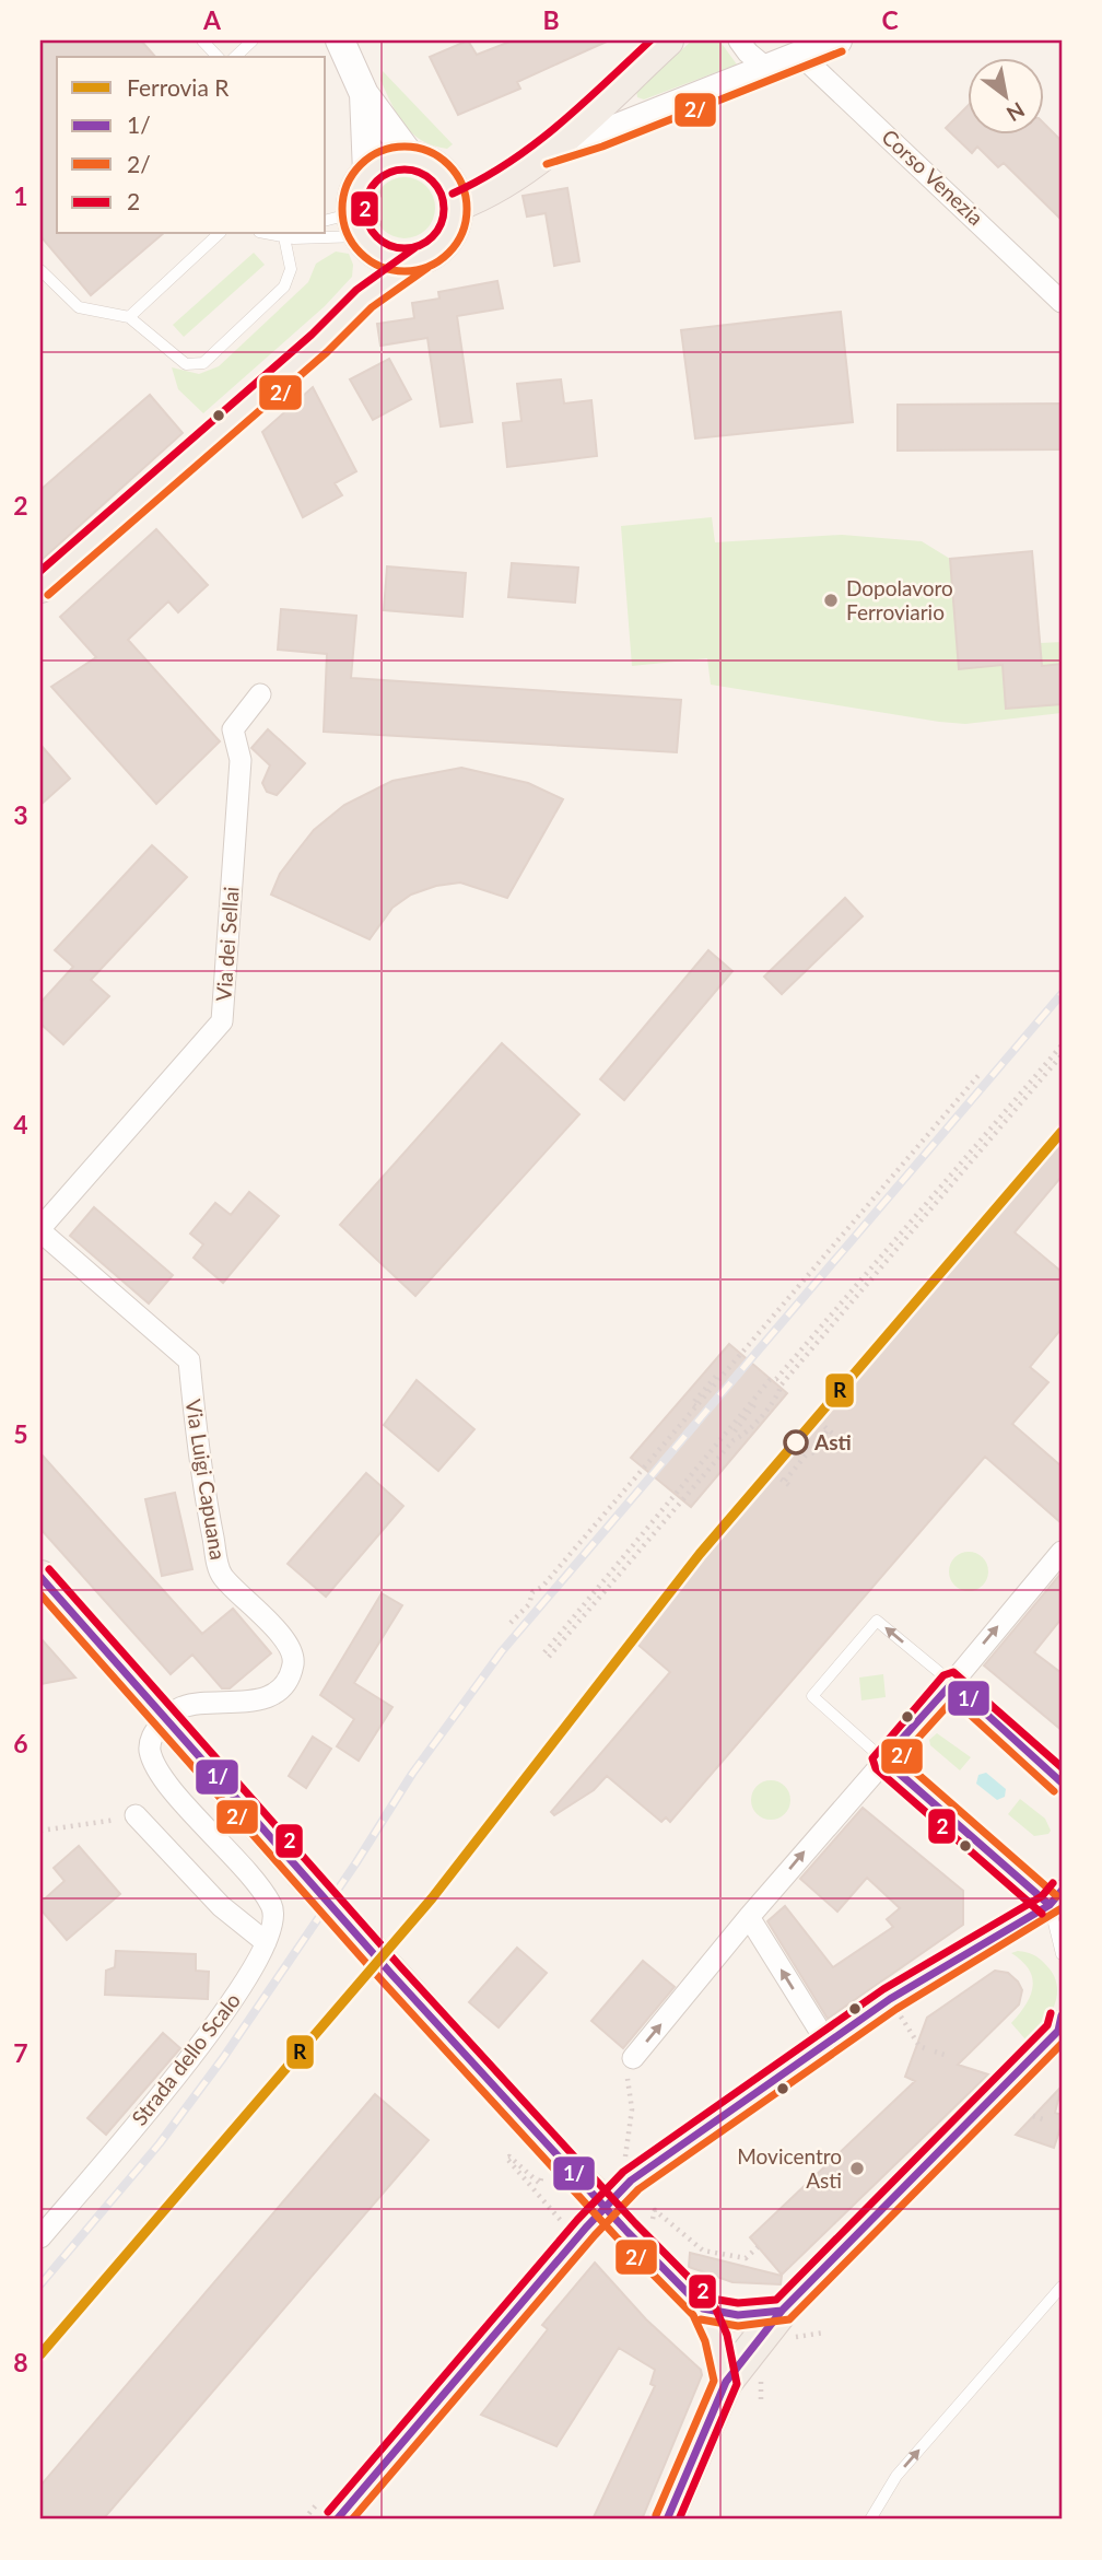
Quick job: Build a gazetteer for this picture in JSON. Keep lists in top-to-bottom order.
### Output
{
  "streets": {
    "street": [
      "Corso Venezia",
      "Via dei Sellai",
      "Via Luigi Capuana",
      "Strada dello Scalo"
    ]
  },
  "crossings": [
    ["Via dei Sellai", "Via Luigi Capuana"],
    ["Via Luigi Capuana", "Strada dello Scalo"]
  ],
  "places": ["Dopolavoro Ferroviario", "Asti", "Movicentro Asti"],
  "lines": [
    "transit line 2",
    "transit line 2/",
    "rail line R",
    "transit line 1/"
  ],
  "legend": [
    "Ferrovia R",
    "1/",
    "2/",
    "2"
  ],
  "north": "bottom right",
  "grid": {
    "columns": ["A", "B", "C"],
    "rows": [
      "1",
      "2",
      "3",
      "4",
      "5",
      "6",
      "7",
      "8"
    ]
  }
}
